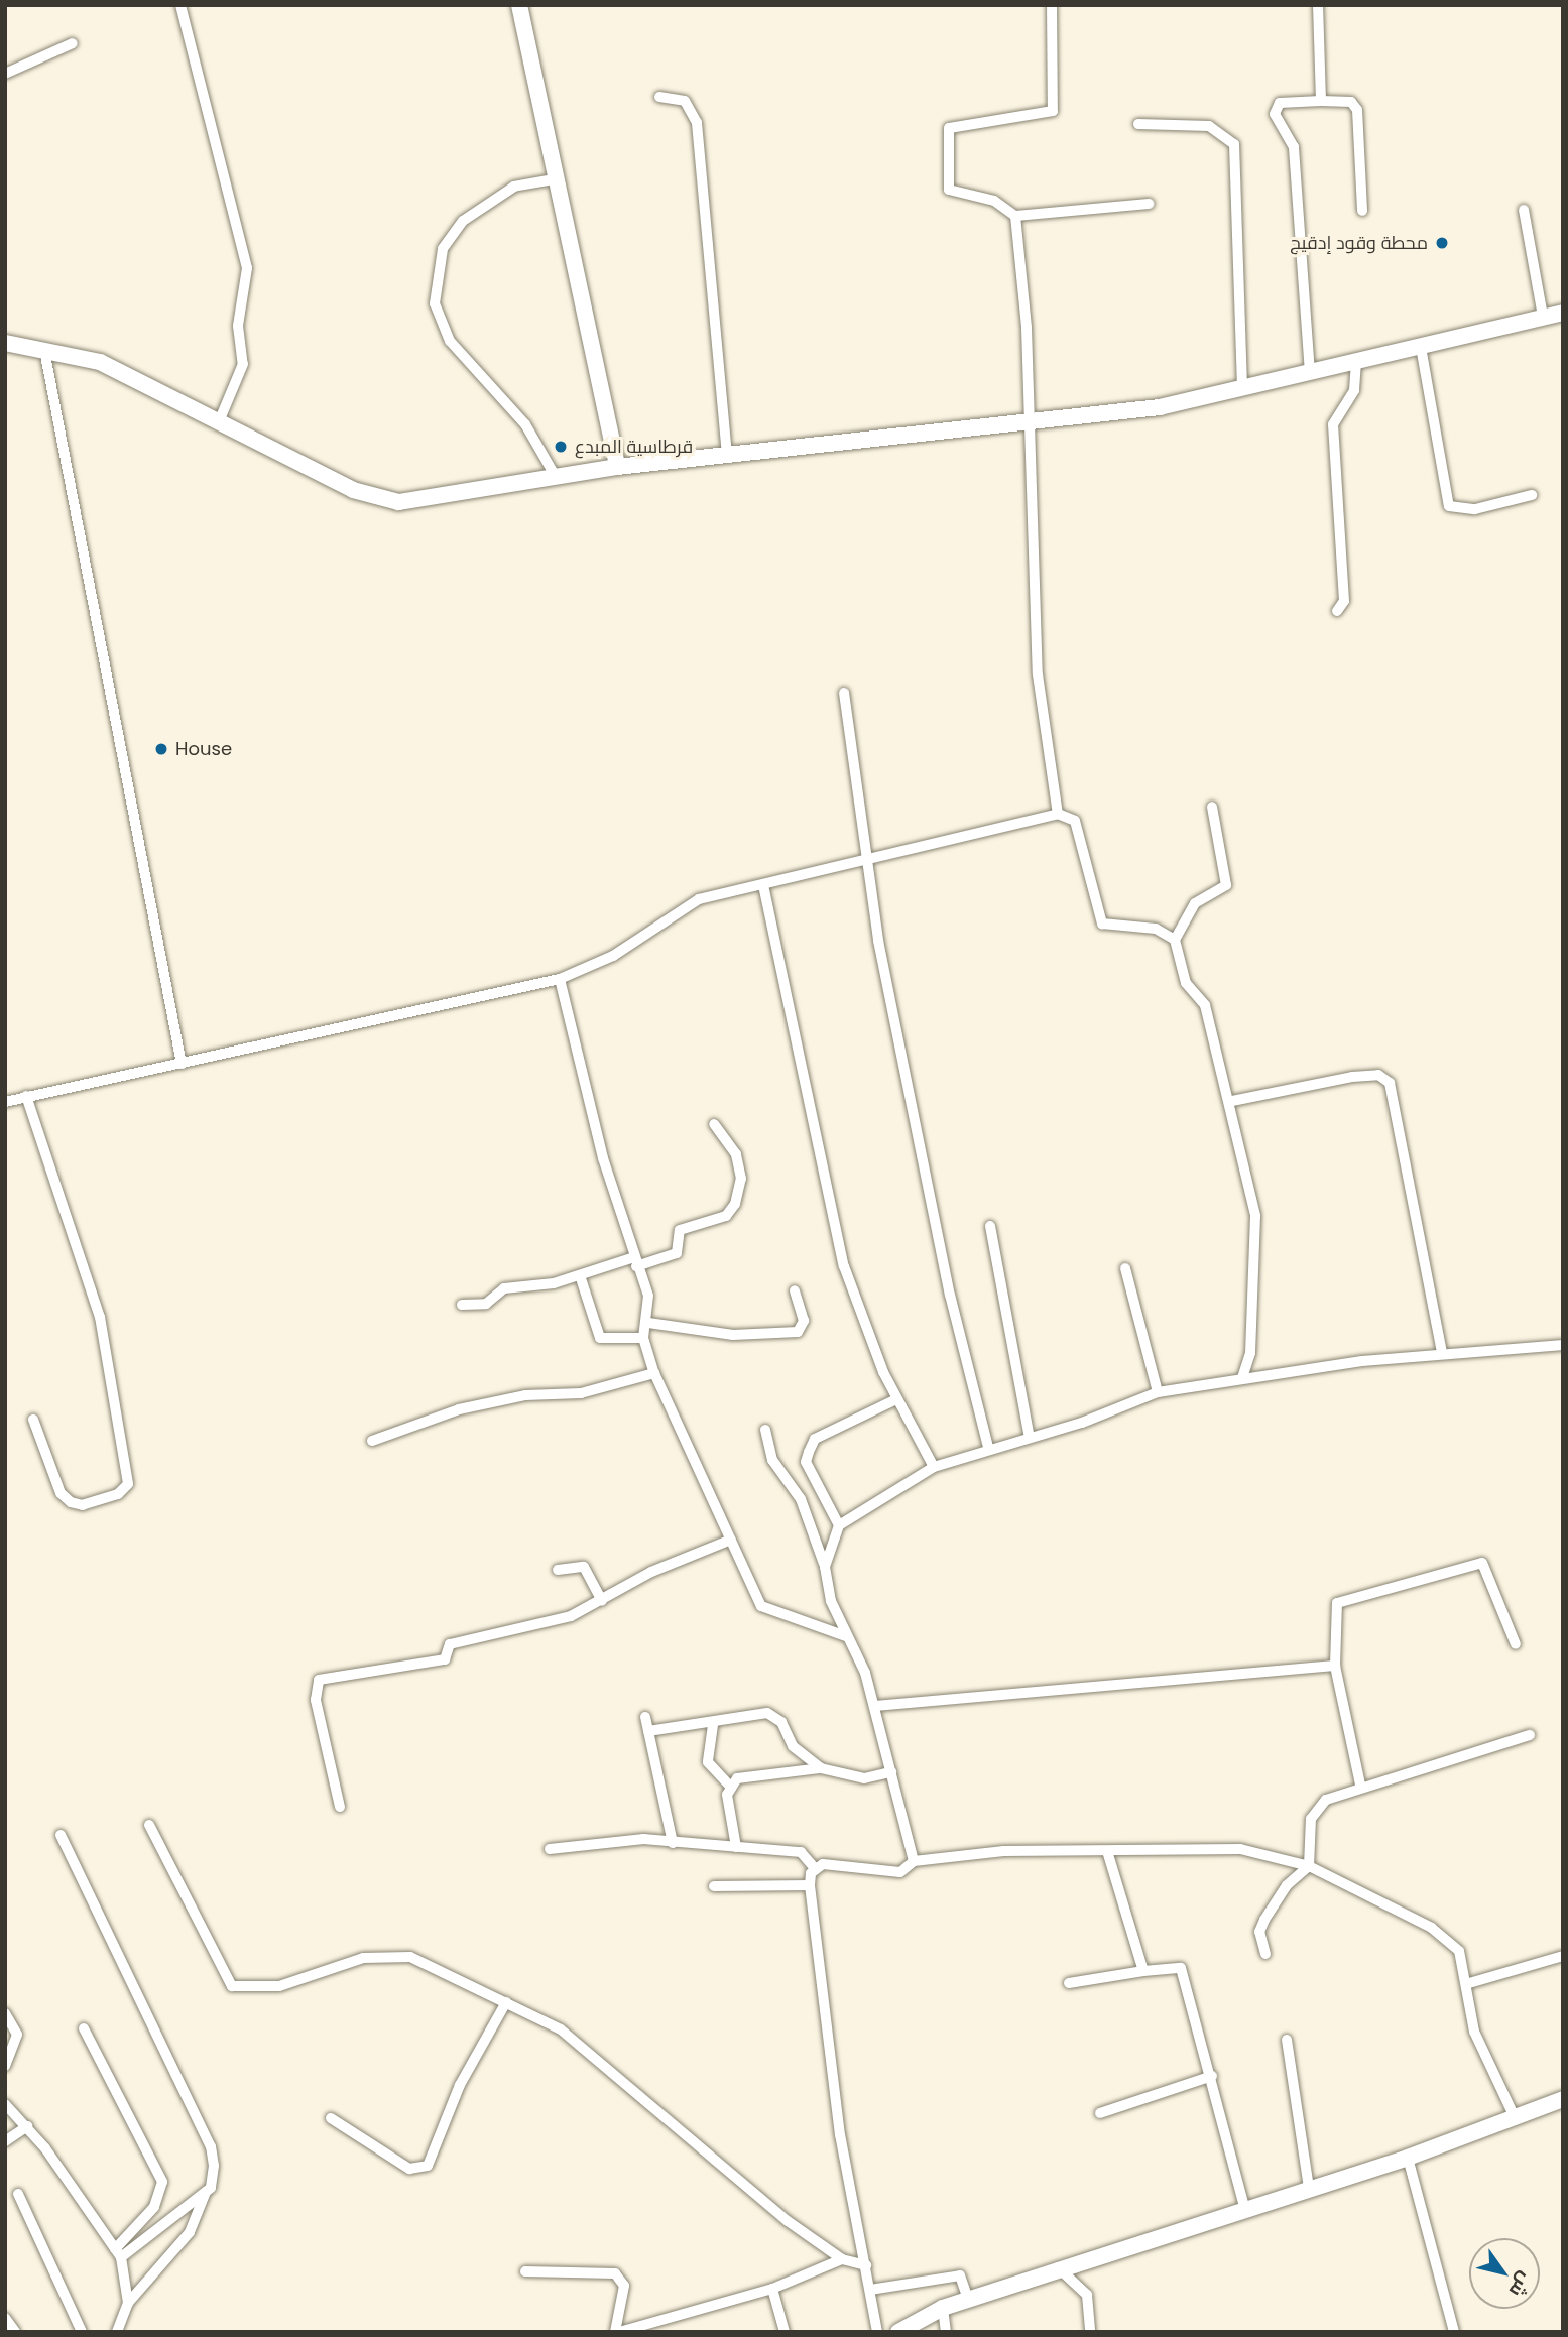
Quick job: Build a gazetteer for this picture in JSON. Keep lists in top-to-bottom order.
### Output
{
  "places": ["محطة وقود إدقيج", "قرطاسية المبدع", "House"],
  "north": "bottom right"
}
